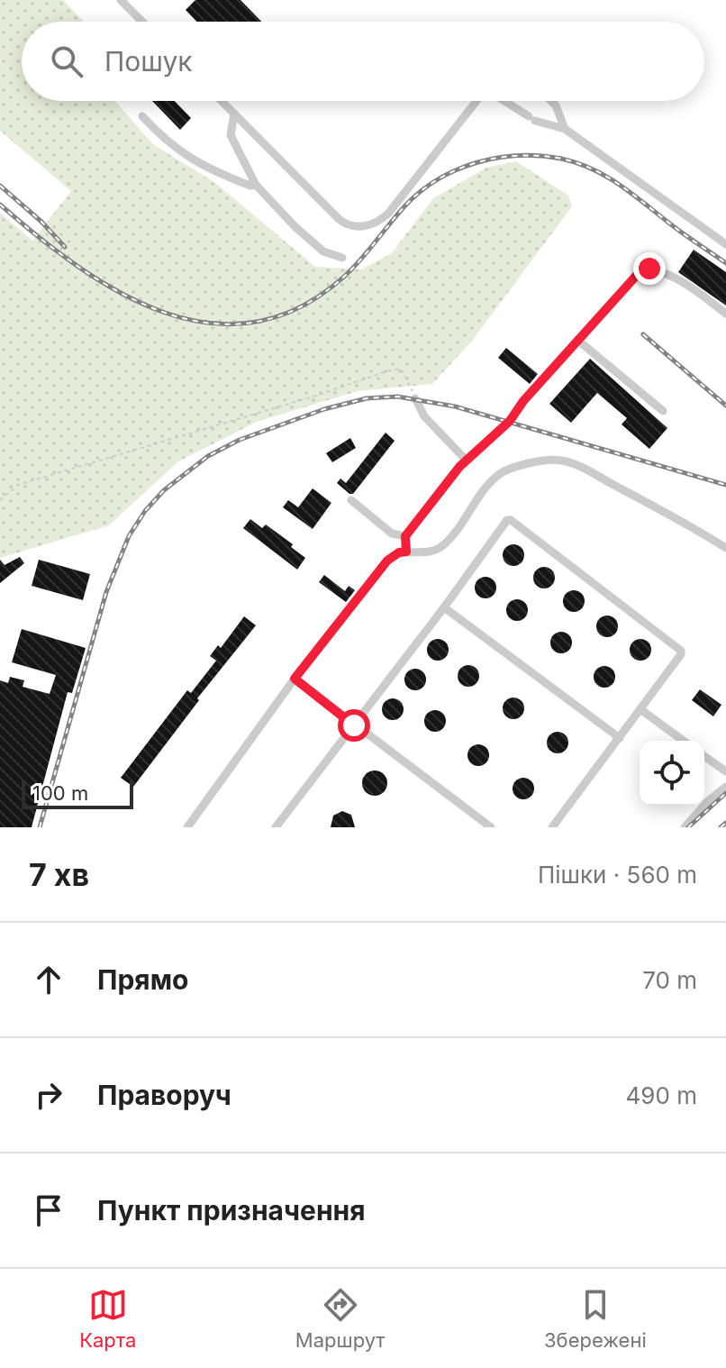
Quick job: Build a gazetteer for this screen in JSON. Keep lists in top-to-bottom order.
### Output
{
  "scale_bar": "100 m",
  "page": {
    "search": "Пошук",
    "scale": "100 m",
    "heading": ["7 хв", "Пішки · 560 m"],
    "list": [
      ["Прямо", "70 m"],
      ["Праворуч", "490 m"],
      "Пункт призначення"
    ],
    "nav": ["Карта", "Маршрут", "Збережені"]
  }
}
